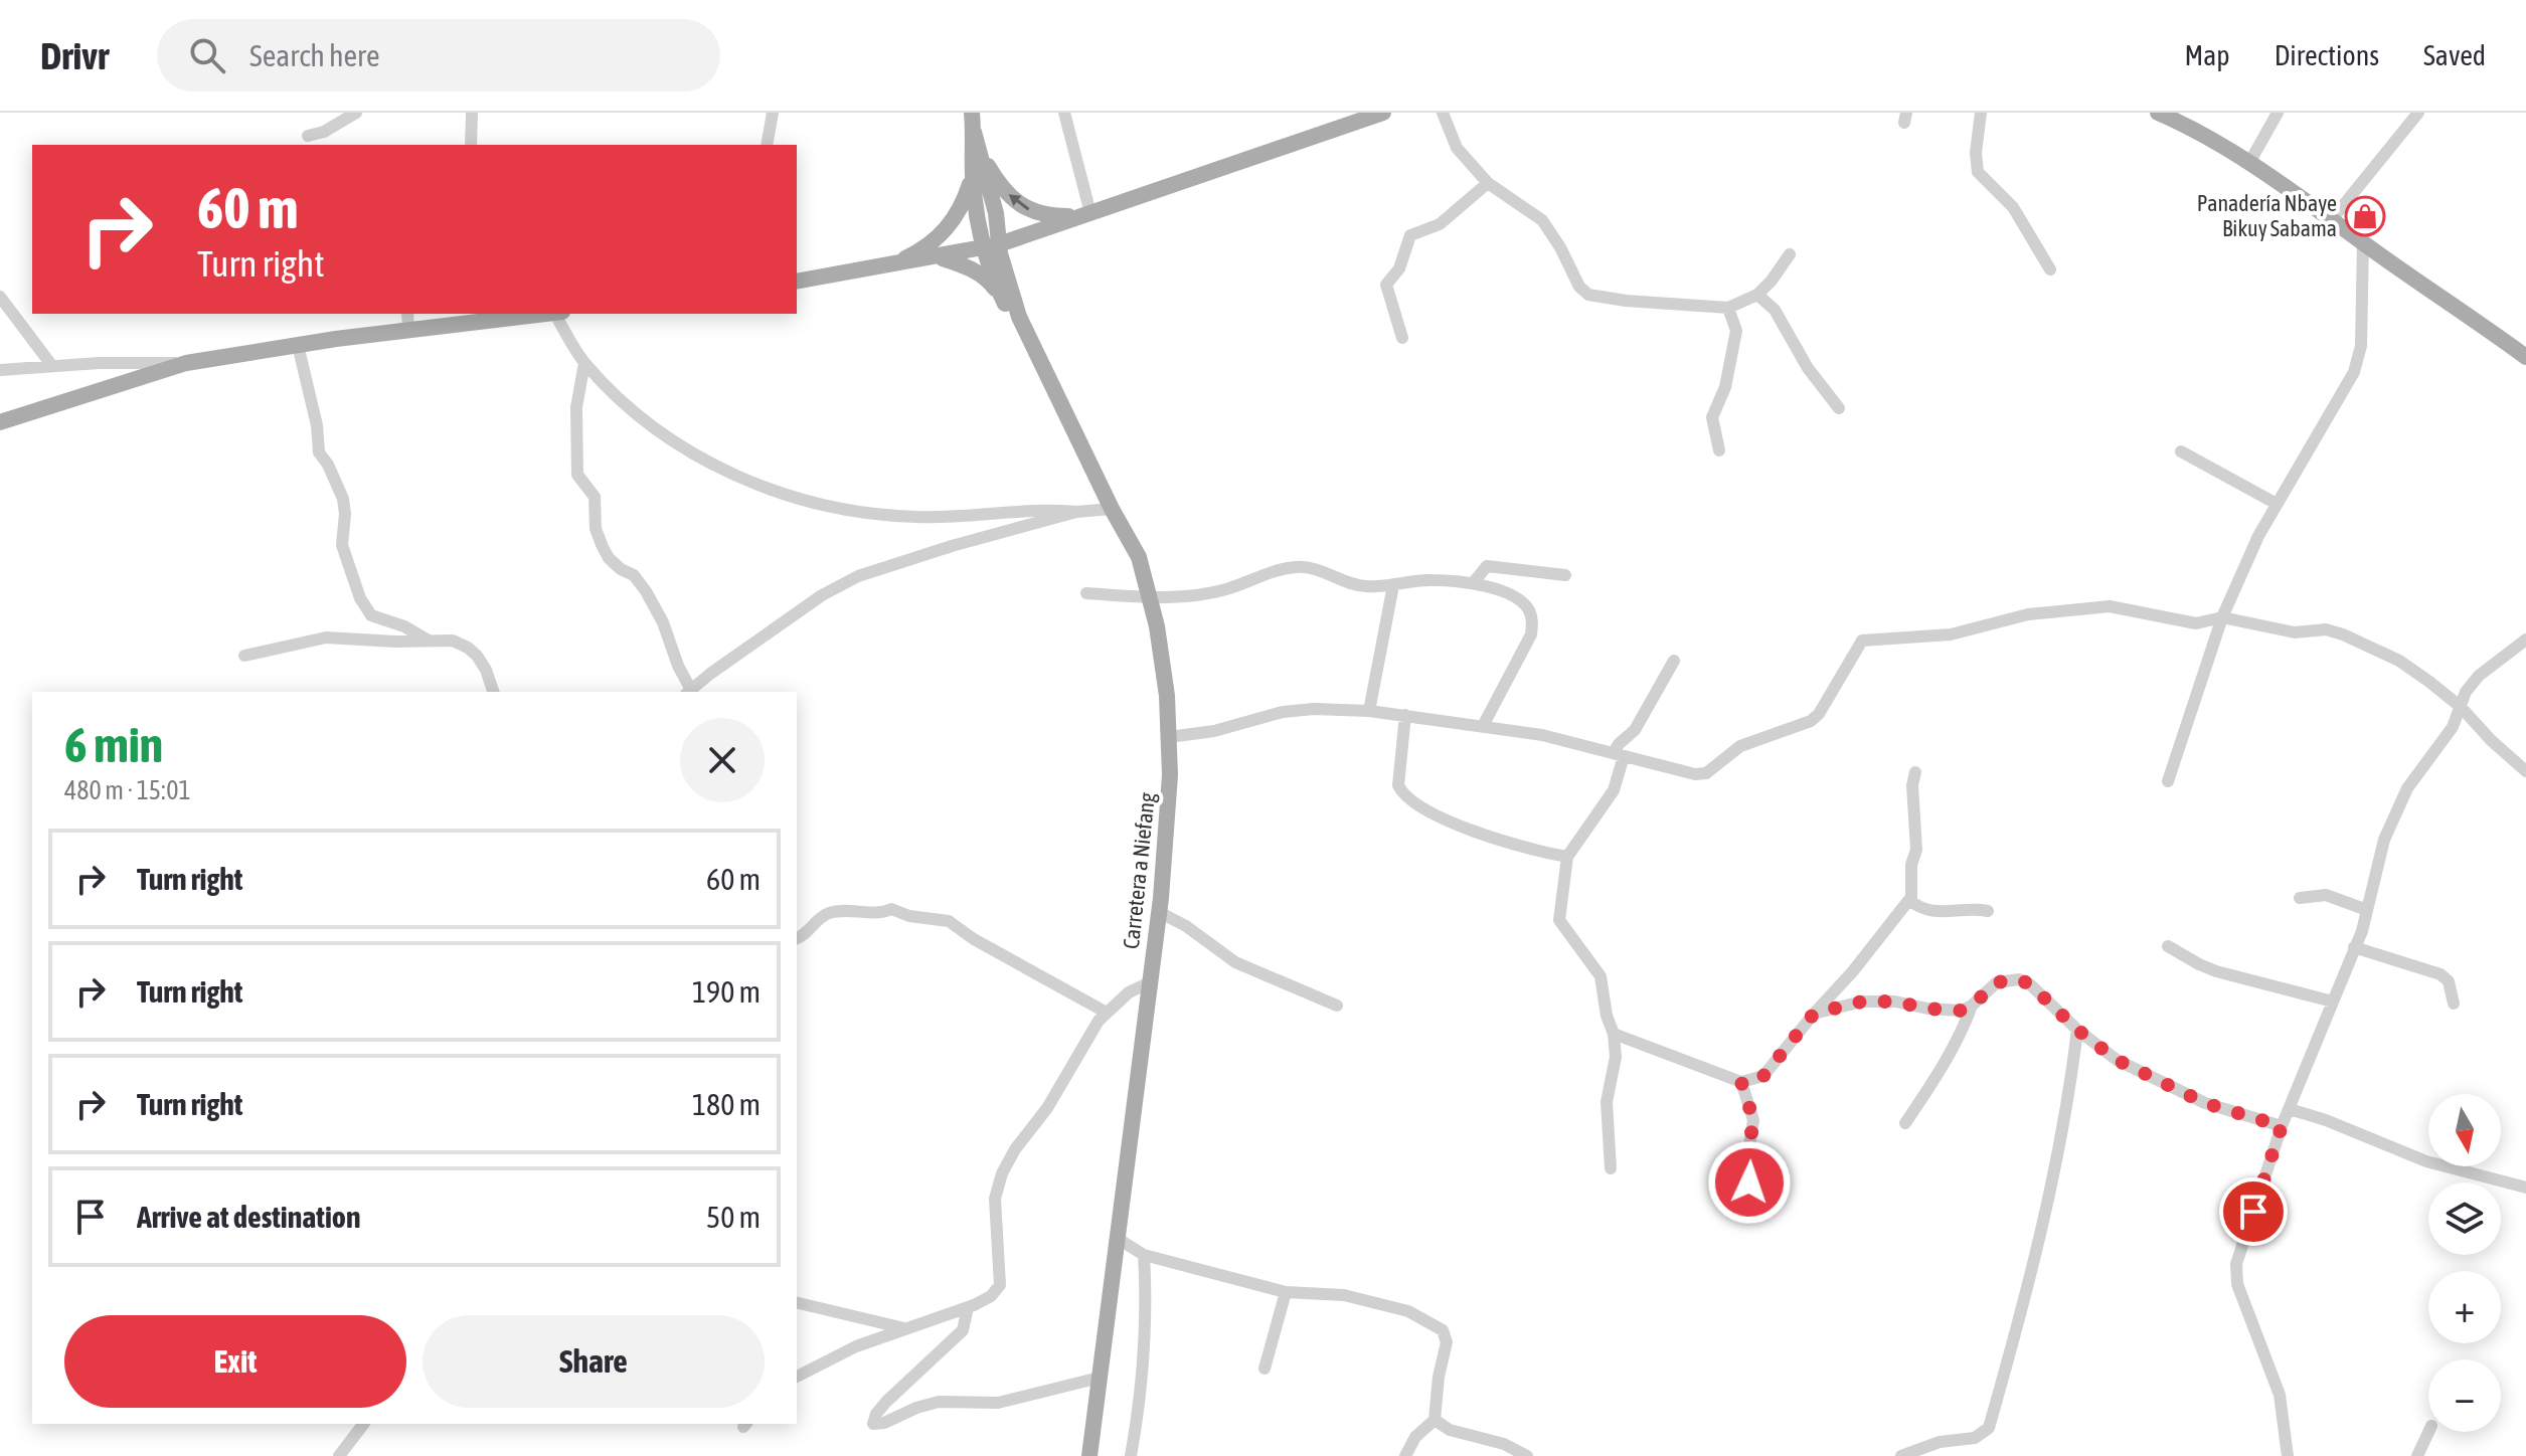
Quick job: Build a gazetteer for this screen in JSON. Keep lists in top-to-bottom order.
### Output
{
  "streets": {
    "main road": ["Carretera a Niefang"]
  },
  "places": {
    "shop": ["Panadería Nbaye Bikuy Sabama"]
  },
  "north": "bottom",
  "page": {
    "header": "Drivr",
    "search": "Search here",
    "nav": ["Map", "Directions", "Saved"],
    "turn": ["60 m", "Turn right"],
    "heading": ["6 min", "480 m · 15:01"],
    "list": [
      {
        "name": "Turn right",
        "value": "60 m"
      },
      {
        "name": "Turn right",
        "value": "190 m"
      },
      {
        "name": "Turn right",
        "value": "180 m"
      },
      {
        "name": "Arrive at destination",
        "value": "50 m"
      }
    ],
    "map_buttons": ["+", "−"],
    "buttons": ["Exit", "Share"]
  }
}
